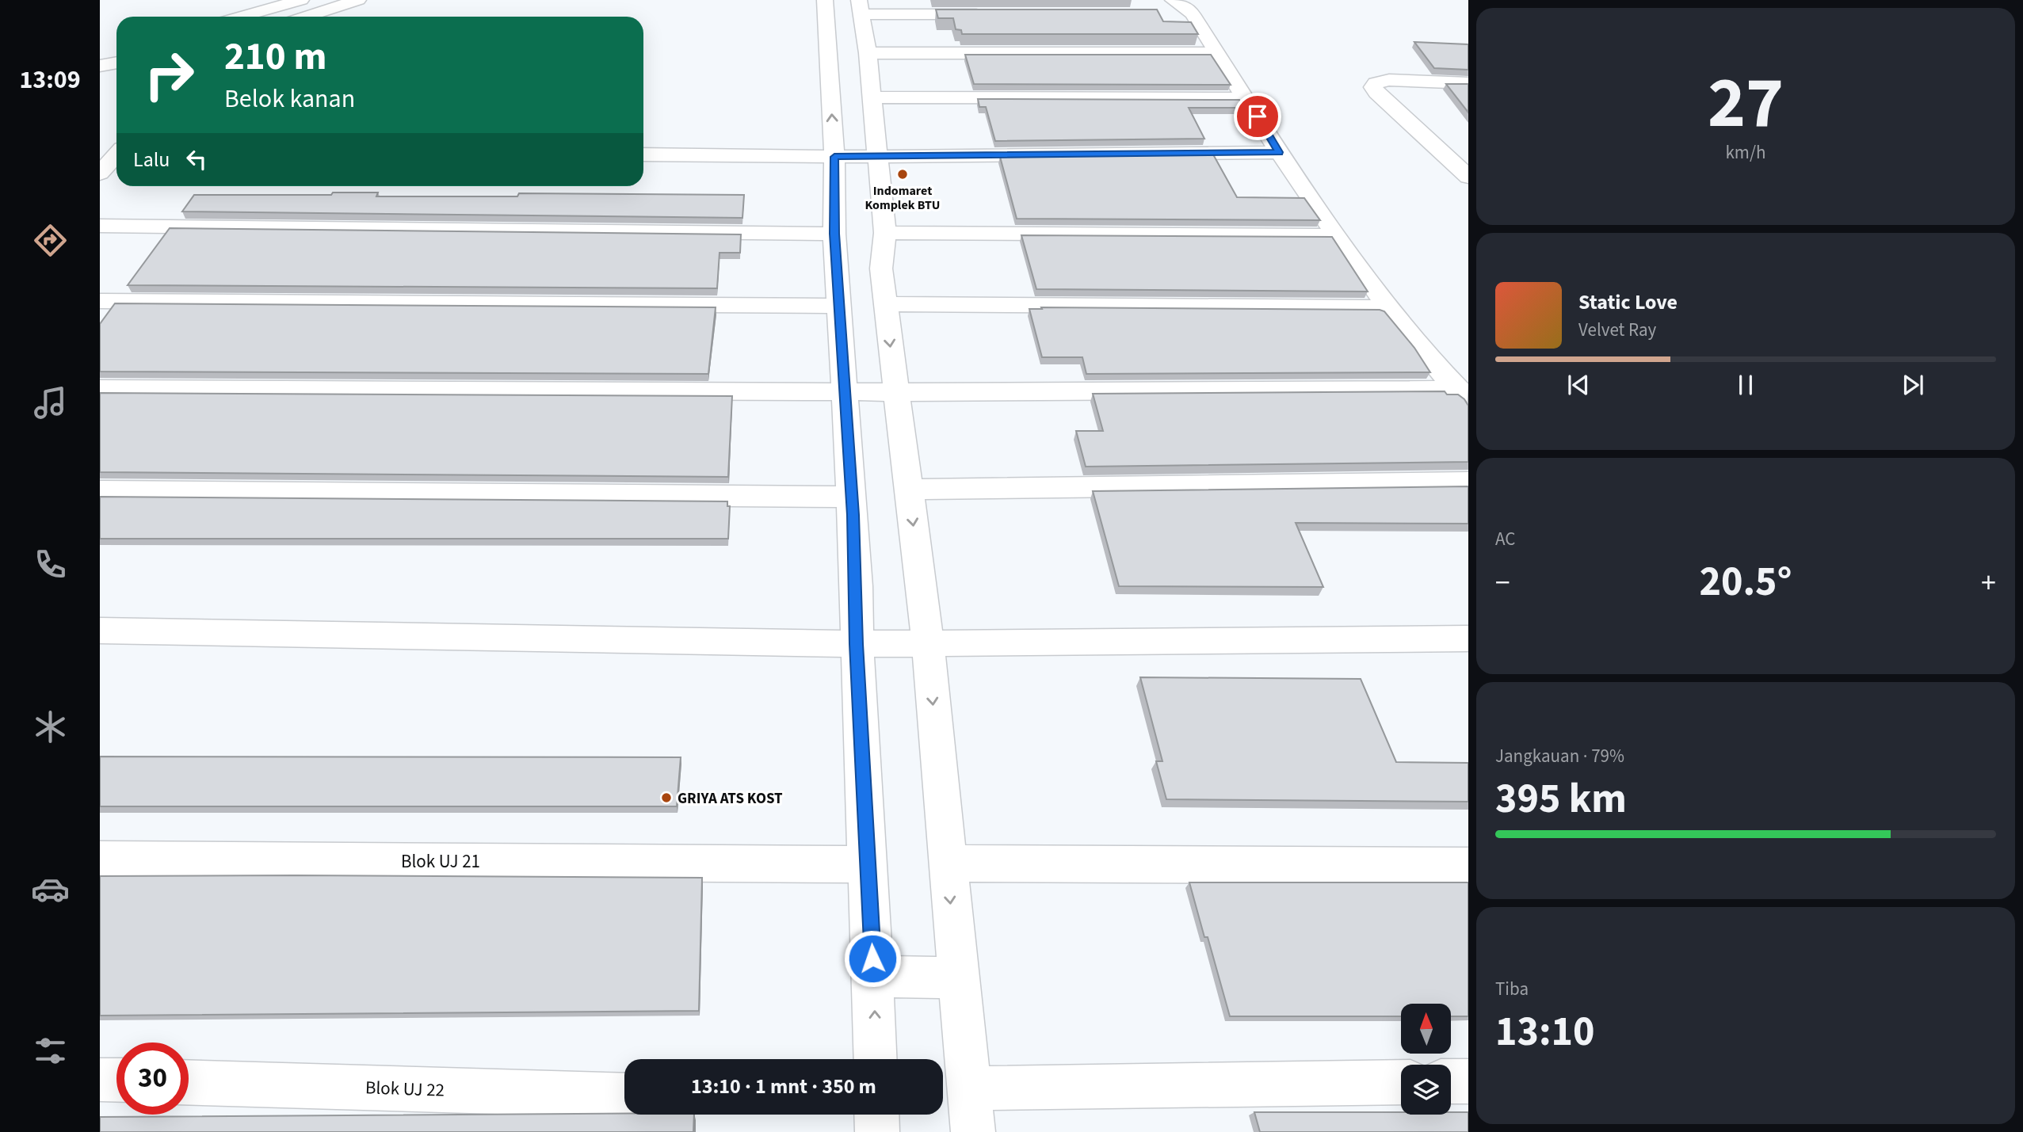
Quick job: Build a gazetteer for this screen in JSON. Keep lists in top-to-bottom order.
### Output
{
  "streets": {
    "street": ["Blok UJ 21", "Blok UJ 22"]
  },
  "places": ["Indomaret Komplek BTU", "GRIYA ATS KOST"],
  "north": "top",
  "page": {
    "tabs": "13:09",
    "tile": [
      ["27", "km/h"],
      "AC",
      ["Jangkauan · 79%", "395 km"],
      ["Tiba", "13:10"]
    ],
    "turn": ["210 m", "Belok kanan"],
    "then": "Lalu",
    "song": ["Static Love", "Velvet Ray"],
    "heat": ["−", "20.5°", "+"],
    "limit": "30",
    "trip": "13:10 · 1 mnt · 350 m"
  }
}
